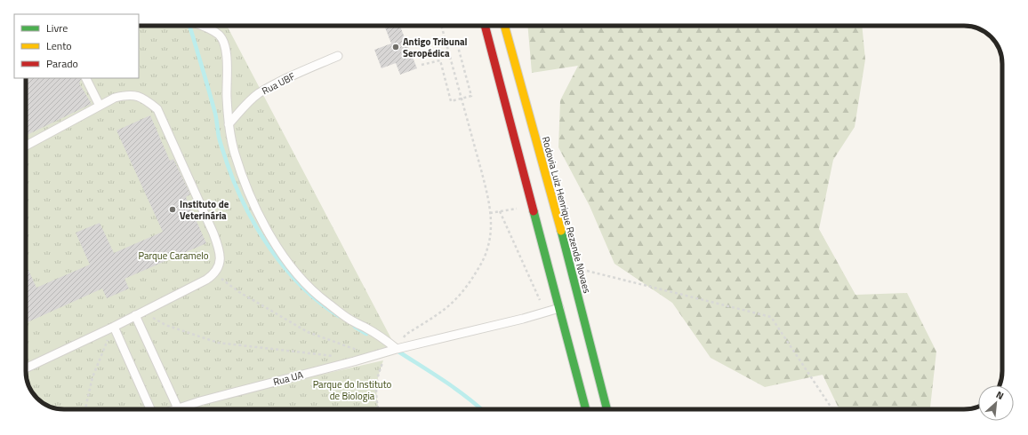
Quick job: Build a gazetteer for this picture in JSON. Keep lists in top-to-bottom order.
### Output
{
  "streets": {
    "highway": ["Rodovia Luiz Henrique Rezende Novaes"],
    "lane": ["Rua UBF", "Rua UA"]
  },
  "parks": ["Parque Caramelo", "Parque do Instituto de Biologia"],
  "places": ["Antigo Tribunal Seropédica", "Instituto de Veterinária"],
  "legend": ["Livre", "Lento", "Parado"],
  "north": "top right"
}
